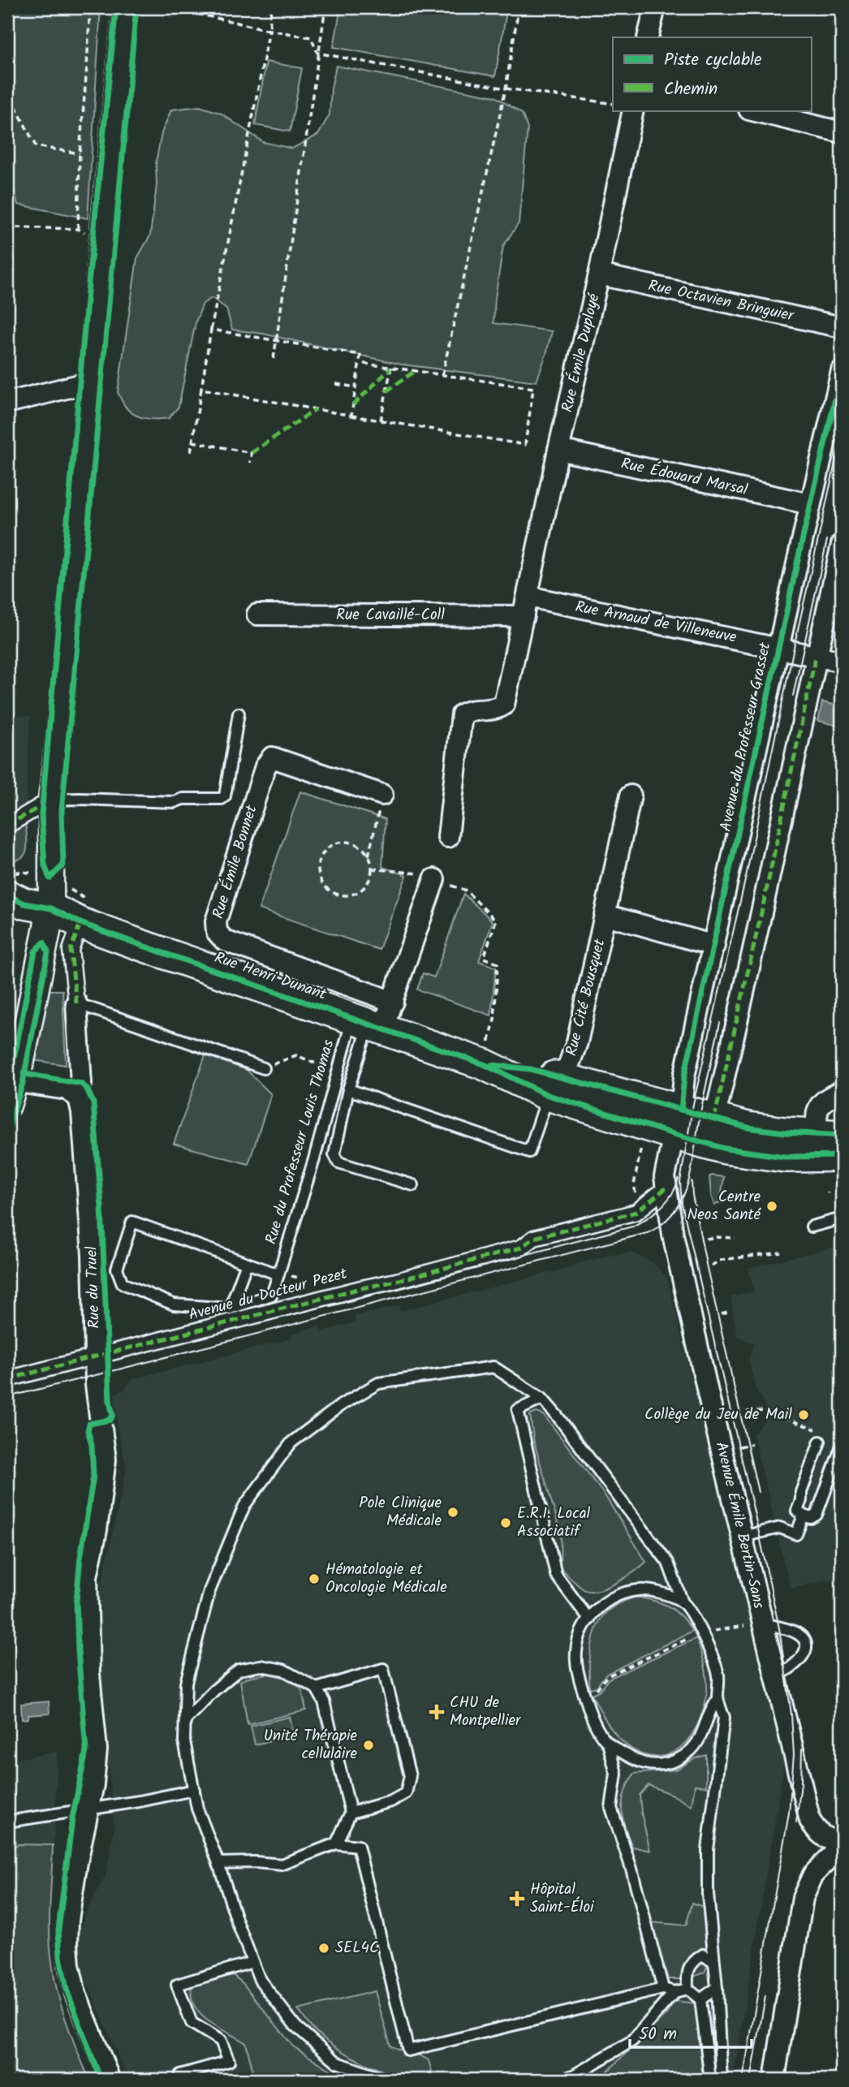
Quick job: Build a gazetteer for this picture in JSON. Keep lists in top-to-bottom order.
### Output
{
  "streets": {
    "main road": ["Rue Henri Dunant"],
    "street": [
      "Rue Octavien Bringuier",
      "Rue Émile Duployé",
      "Rue Édouard Marsal",
      "Rue Cavaillé-Coll",
      "Rue Arnaud de Villeneuve",
      "Avenue du Professeur Grasset",
      "Rue Émile Bonnet",
      "Rue Cité Bousquet",
      "Rue du Truel",
      "Avenue du Docteur Pezet",
      "Avenue Émile Bertin-Sans"
    ],
    "lane": ["Rue du Professeur Louis Thomas"]
  },
  "crossings": [
    ["Rue Octavien Bringuier", "Rue Émile Duployé"],
    ["Rue Émile Duployé", "Rue Édouard Marsal"],
    ["Rue Émile Duployé", "Rue Cavaillé-Coll"],
    ["Rue Émile Duployé", "Rue Arnaud de Villeneuve"],
    ["Rue Édouard Marsal", "Avenue du Professeur Grasset"],
    ["Rue Arnaud de Villeneuve", "Avenue du Professeur Grasset"],
    ["Avenue du Professeur Grasset", "Rue Henri Dunant"],
    ["Avenue du Professeur Grasset", "Avenue Émile Bertin-Sans"],
    ["Rue Henri Dunant", "Rue Cité Bousquet"],
    ["Rue Henri Dunant", "Rue du Professeur Louis Thomas"],
    ["Rue Henri Dunant", "Rue du Truel"],
    ["Rue Henri Dunant", "Avenue Émile Bertin-Sans"],
    ["Rue du Truel", "Avenue du Docteur Pezet"]
  ],
  "places": {
    "other": [
      "Centre Neos Santé",
      "Collège du Jeu de Mail",
      "Pole Clinique Médicale",
      "E.R.I. Local Associatif",
      "Hématologie et Oncologie Médicale",
      "Unité Thérapie cellulaire",
      "SEL4C"
    ],
    "health": ["CHU de Montpellier", "Hôpital Saint-Éloi"]
  },
  "legend": ["Piste cyclable", "Chemin"],
  "scale_bar": "50 m"
}
